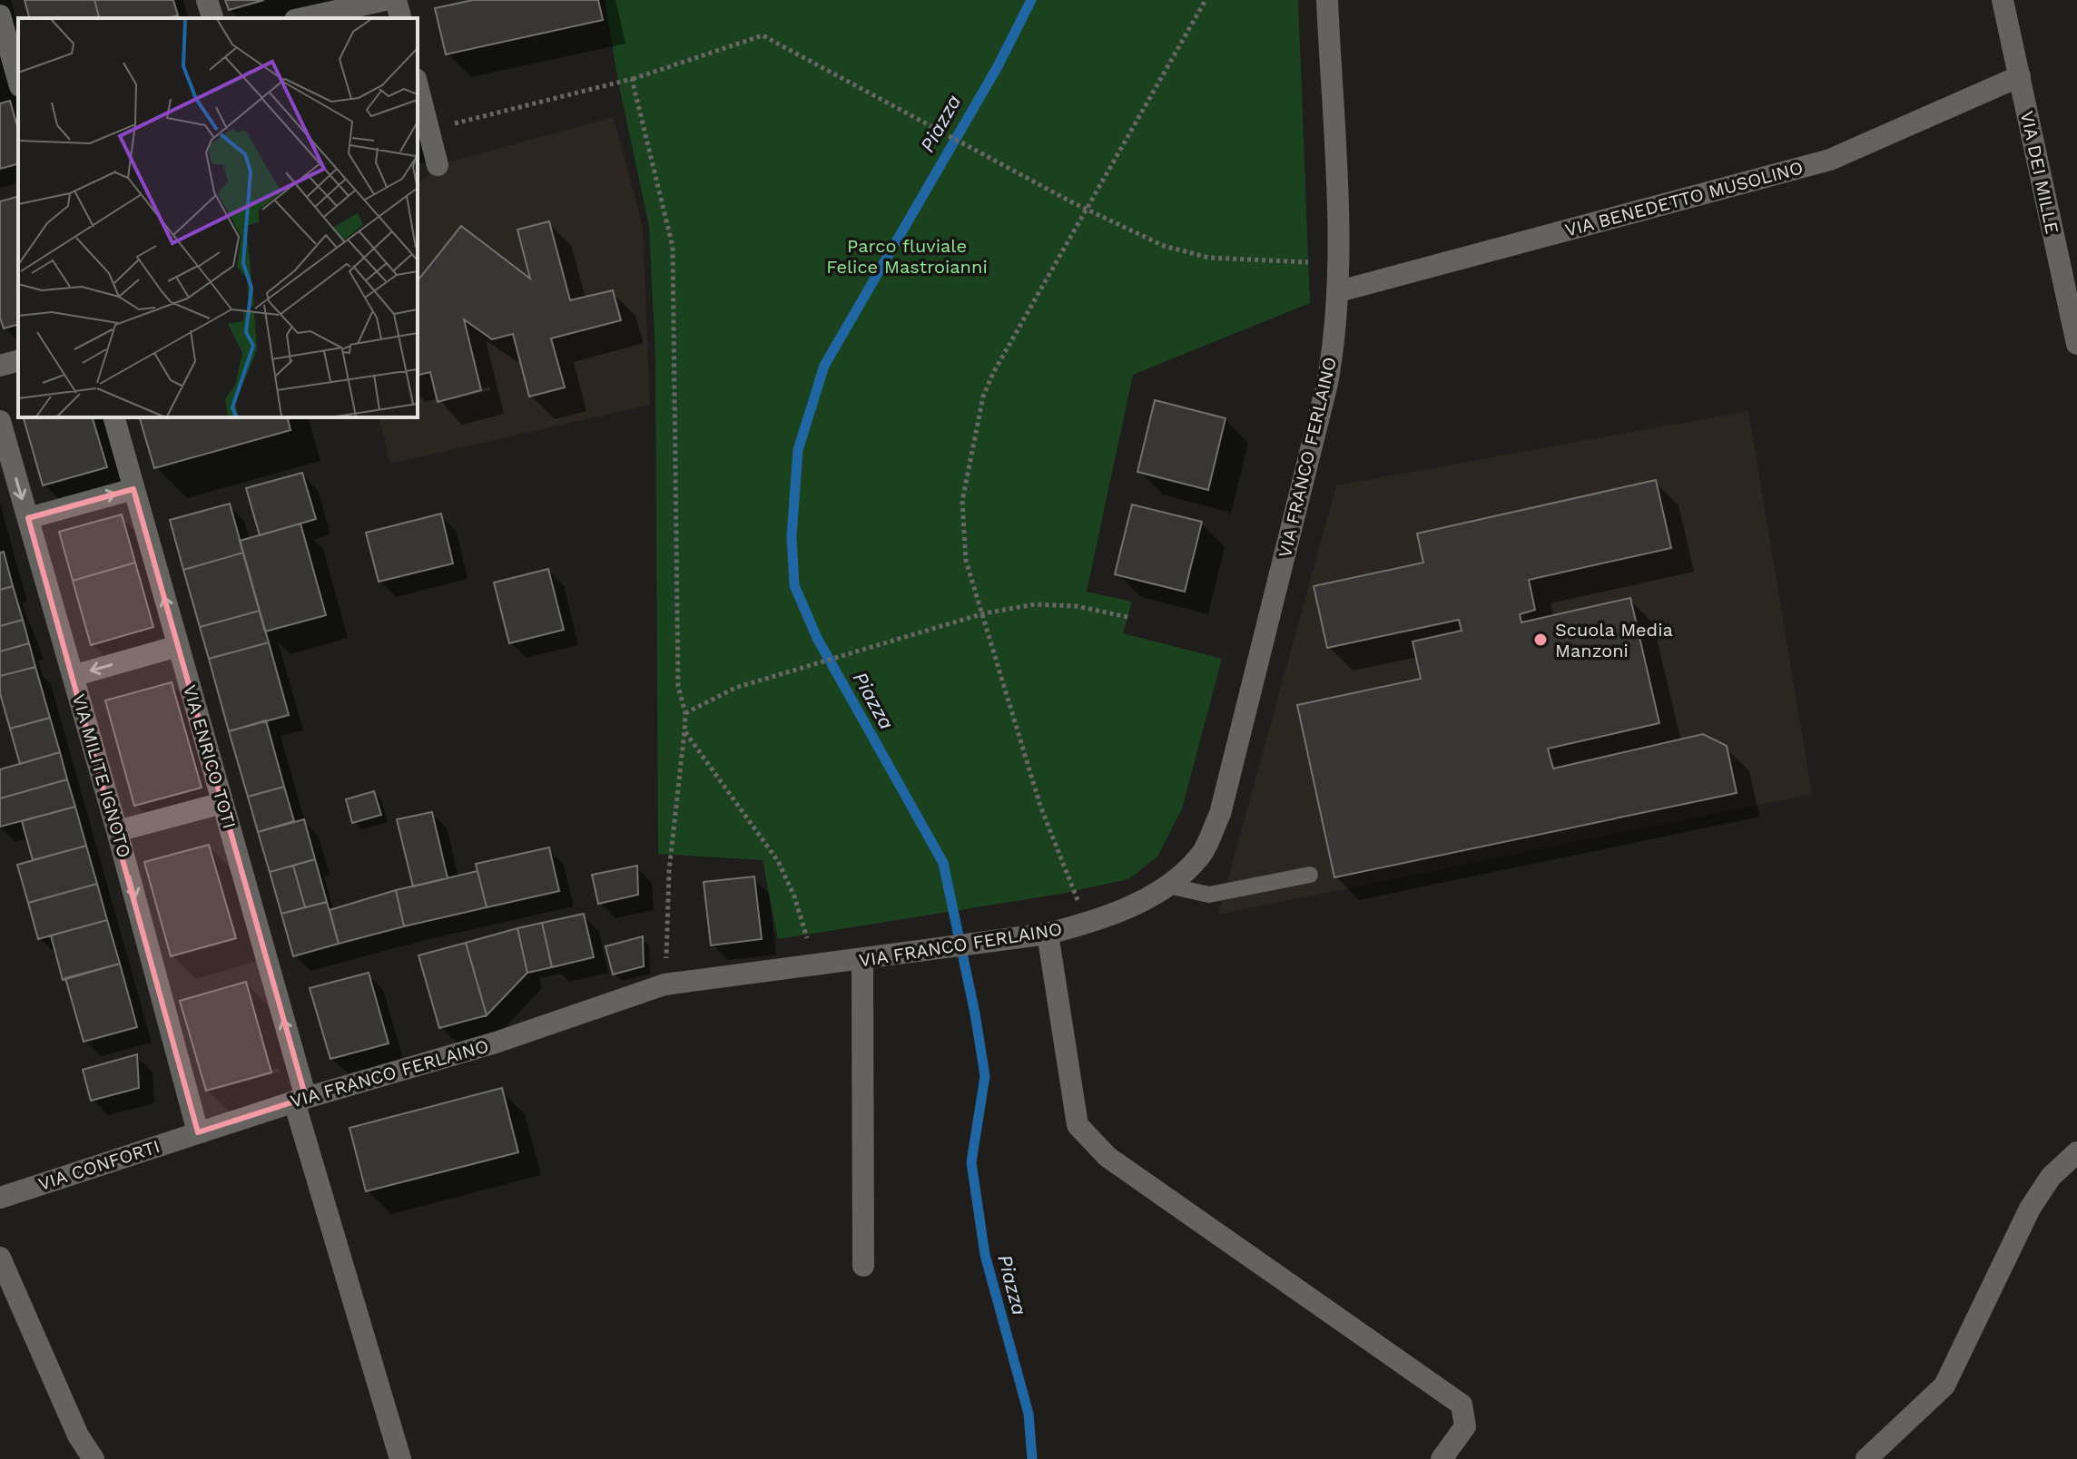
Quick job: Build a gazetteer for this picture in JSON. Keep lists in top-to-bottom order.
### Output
{
  "streets": {
    "street": [
      "VIA DEI MILLE",
      "VIA BENEDETTO MUSOLINO",
      "VIA FRANCO FERLAINO",
      "VIA ENRICO TOTI",
      "VIA MILITE IGNOTO",
      "VIA CONFORTI"
    ]
  },
  "crossings": [
    ["VIA DEI MILLE", "VIA BENEDETTO MUSOLINO"],
    ["VIA BENEDETTO MUSOLINO", "VIA FRANCO FERLAINO"],
    ["VIA FRANCO FERLAINO", "VIA ENRICO TOTI"],
    ["VIA FRANCO FERLAINO", "VIA MILITE IGNOTO"],
    ["VIA FRANCO FERLAINO", "VIA CONFORTI"],
    ["VIA MILITE IGNOTO", "VIA CONFORTI"]
  ],
  "one_way": ["VIA ENRICO TOTI", "VIA MILITE IGNOTO"],
  "water": ["Piazza"],
  "parks": ["Parco fluviale Felice Mastroianni"],
  "places": ["Scuola Media Manzoni"]
}
